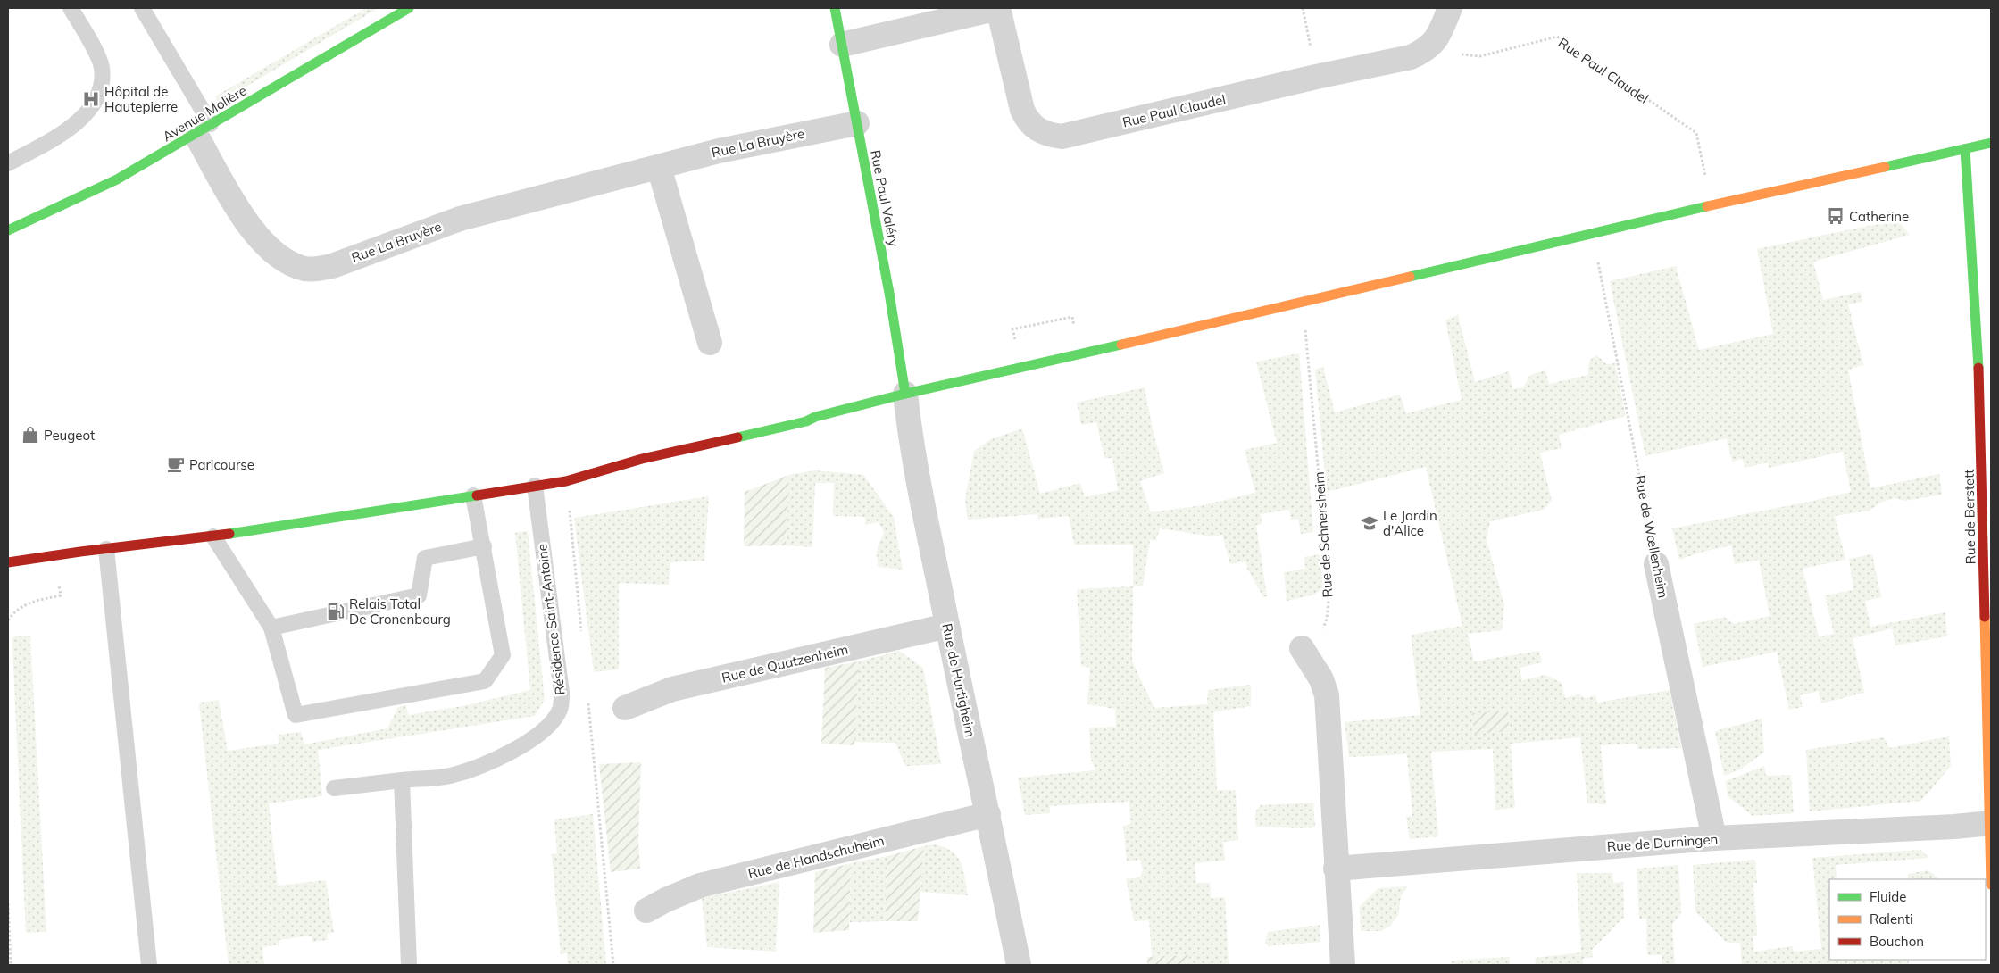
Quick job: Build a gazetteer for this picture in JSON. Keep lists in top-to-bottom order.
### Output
{
  "streets": {
    "main road": ["Avenue Molière", "Rue Paul Valéry", "Rue de Berstett"],
    "street": [
      "Rue Paul Claudel",
      "Rue La Bruyère",
      "Rue de Wœllenheim",
      "Rue de Quatzenheim",
      "Rue de Hurtigheim",
      "Rue de Durningen",
      "Rue de Handschuheim"
    ],
    "lane": ["Résidence Saint-Antoine"],
    "path": ["Rue de Schnersheim"]
  },
  "crossings": [
    ["Rue Paul Claudel", "Rue Paul Valéry"],
    ["Avenue Molière", "Rue La Bruyère"],
    ["Rue La Bruyère", "Rue Paul Valéry"],
    ["Rue Paul Valéry", "Rue de Hurtigheim"],
    ["Rue de Berstett", "Rue de Durningen"],
    ["Rue de Wœllenheim", "Rue de Durningen"],
    ["Rue de Quatzenheim", "Rue de Hurtigheim"],
    ["Rue de Hurtigheim", "Rue de Handschuheim"]
  ],
  "places": {
    "hospital": ["Hôpital de Hautepierre"],
    "bus stop": ["Catherine"],
    "shop": ["Peugeot"],
    "cafe": ["Paricourse"],
    "school or university": ["Le Jardin d'Alice"],
    "fuel station": ["Relais Total De Cronenbourg"]
  },
  "legend": ["Fluide", "Ralenti", "Bouchon"]
}
